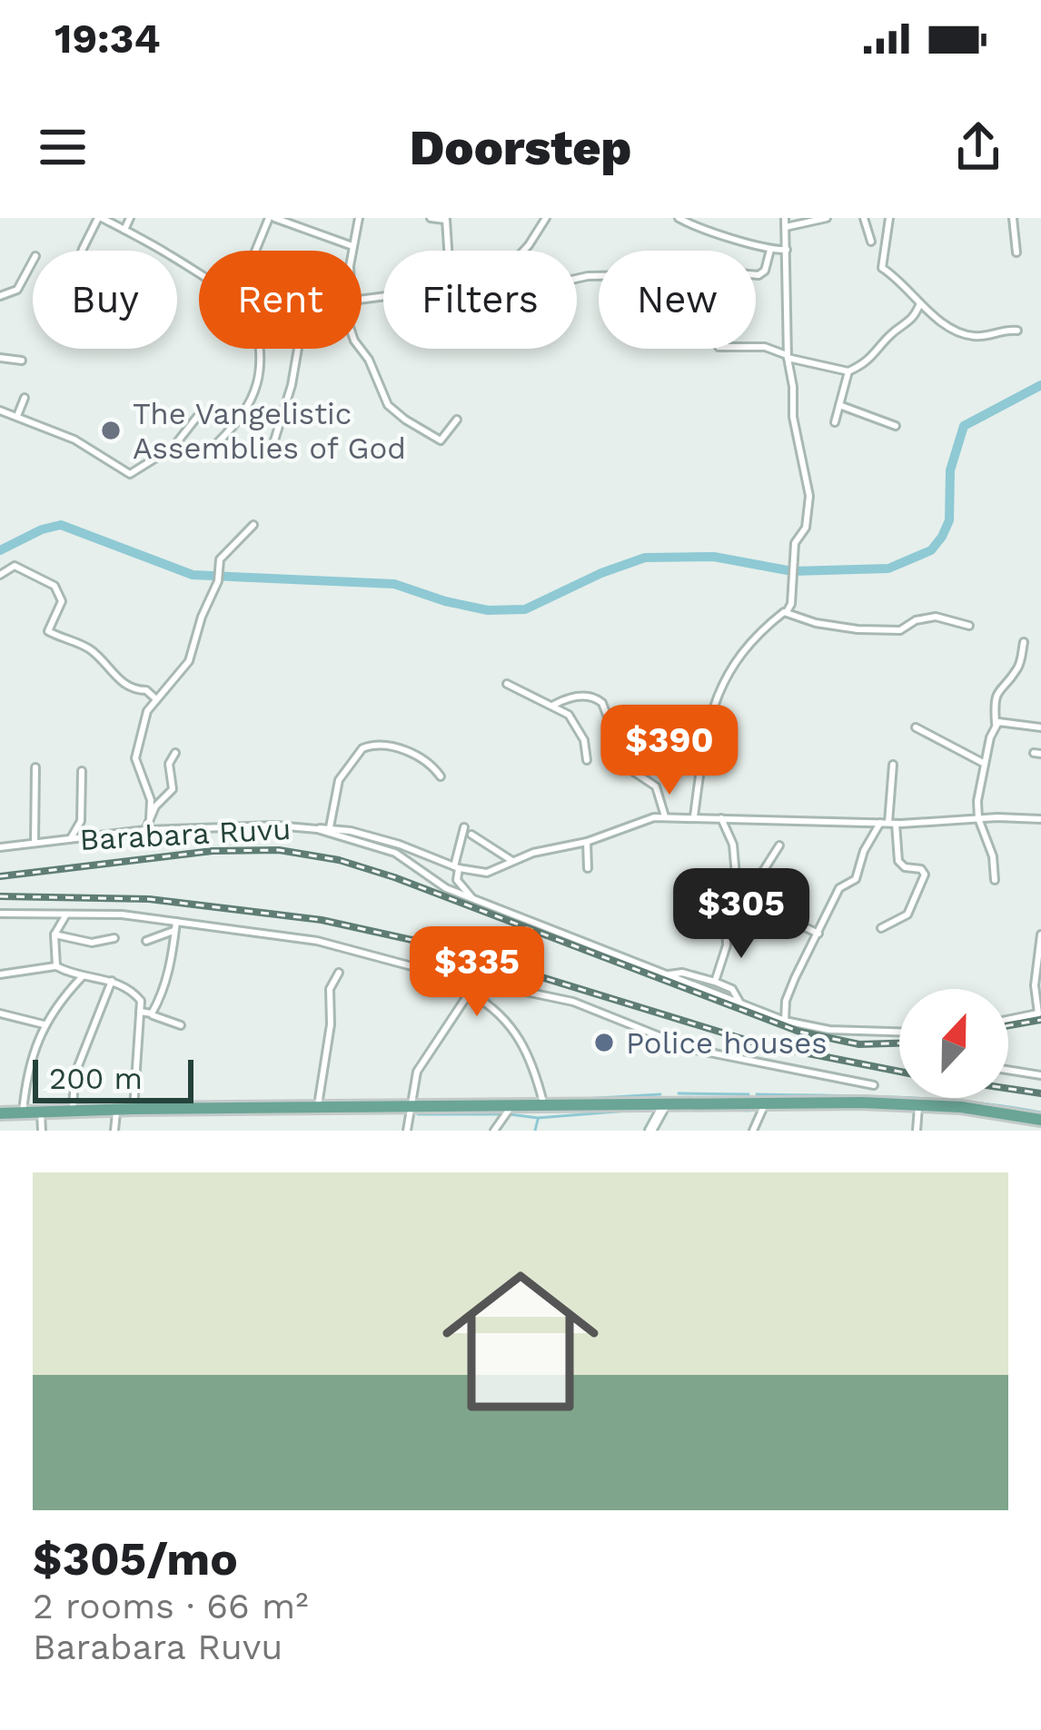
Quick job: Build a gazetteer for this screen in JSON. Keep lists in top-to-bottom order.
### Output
{
  "streets": {
    "street": ["Barabara Ruvu"]
  },
  "places": ["The Vangelistic Assemblies of God", "Police houses"],
  "scale_bar": "200 m",
  "north": "top",
  "page": {
    "status": "19:34",
    "header": "Doorstep",
    "chip": [
      "Buy",
      "Rent",
      "Filters",
      "New"
    ],
    "price": ["$390", "$305", "$335"],
    "scale": "200 m",
    "list": [
      {
        "name": "$305/mo",
        "note": "2 rooms · 66 m² · Barabara Ruvu"
      }
    ]
  }
}
